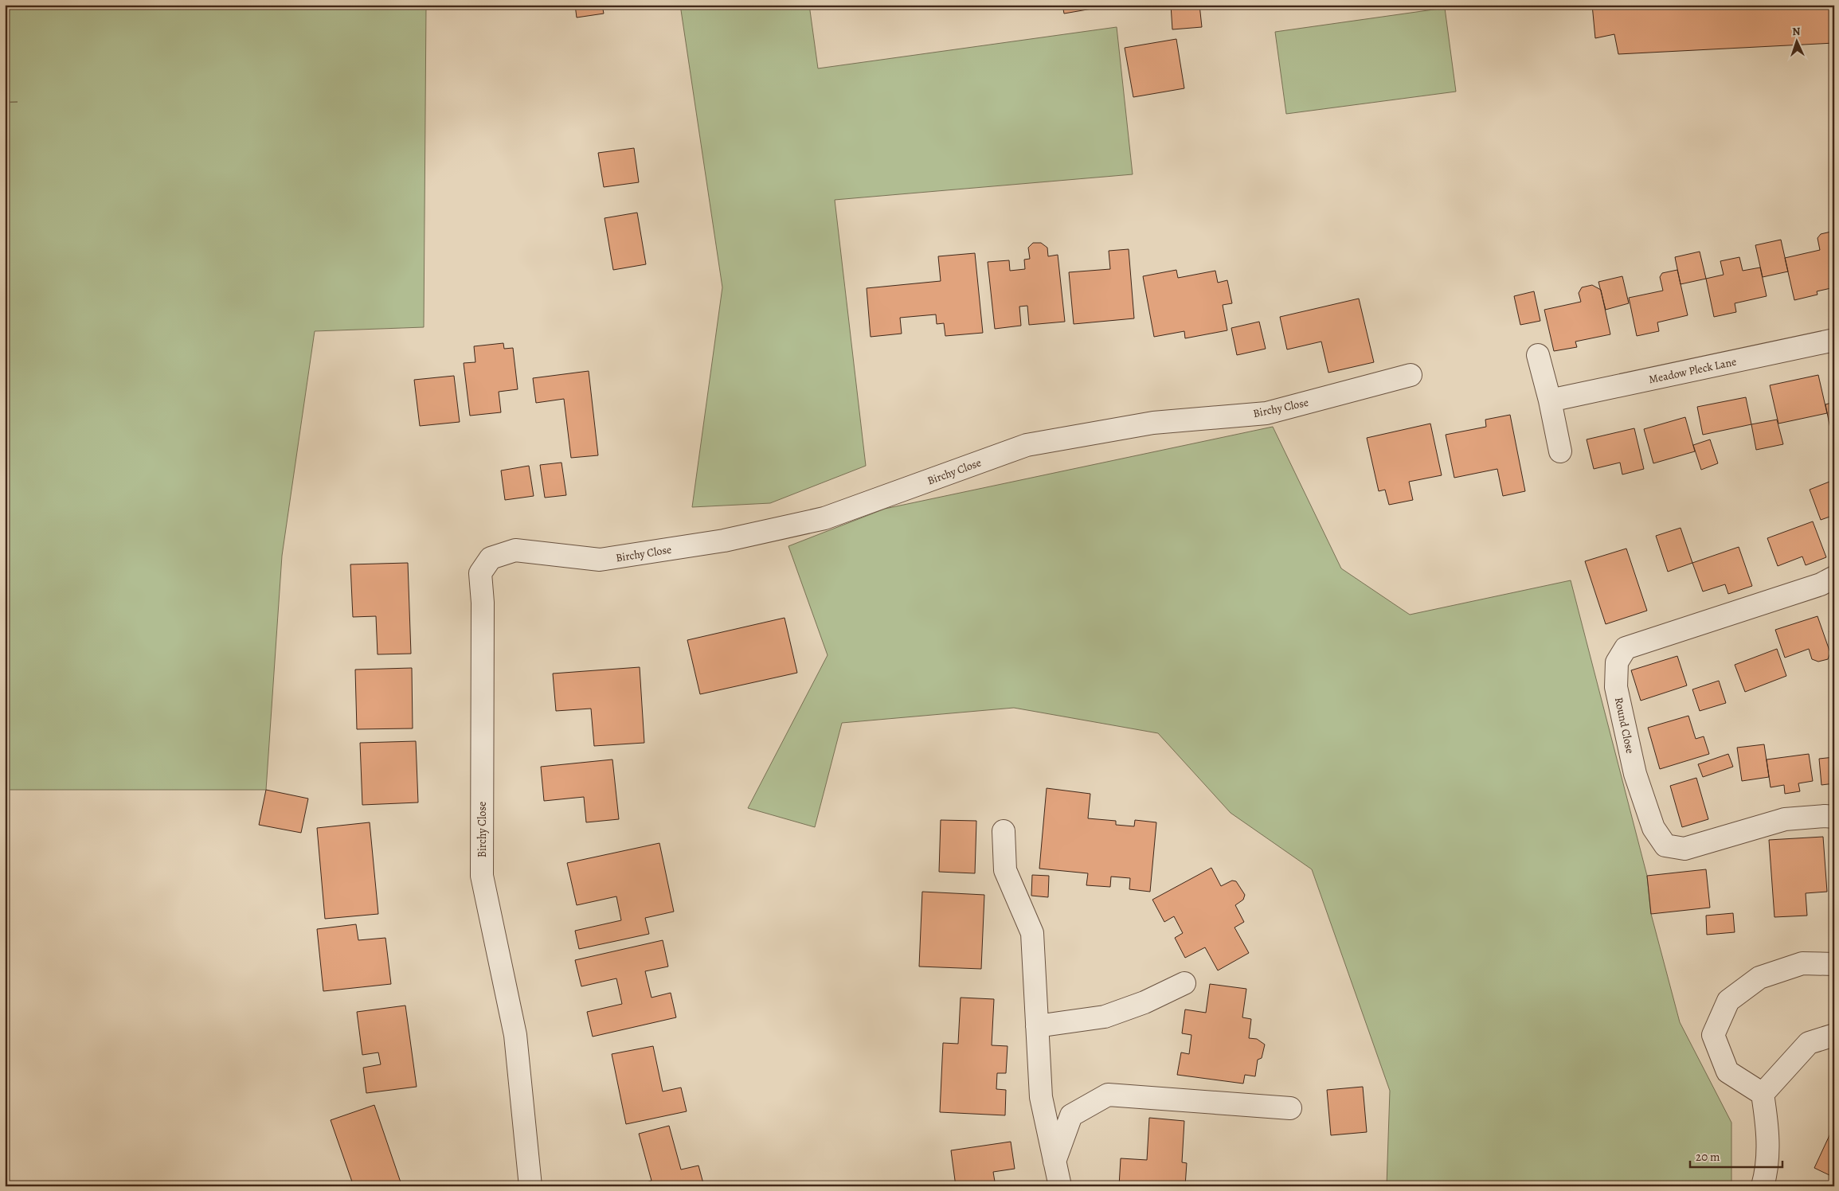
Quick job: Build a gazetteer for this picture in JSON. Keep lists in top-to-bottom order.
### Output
{
  "streets": {
    "street": ["Meadow Pleck Lane", "Birchy Close", "Round Close"]
  },
  "scale_bar": "20 m",
  "north": "top"
}
